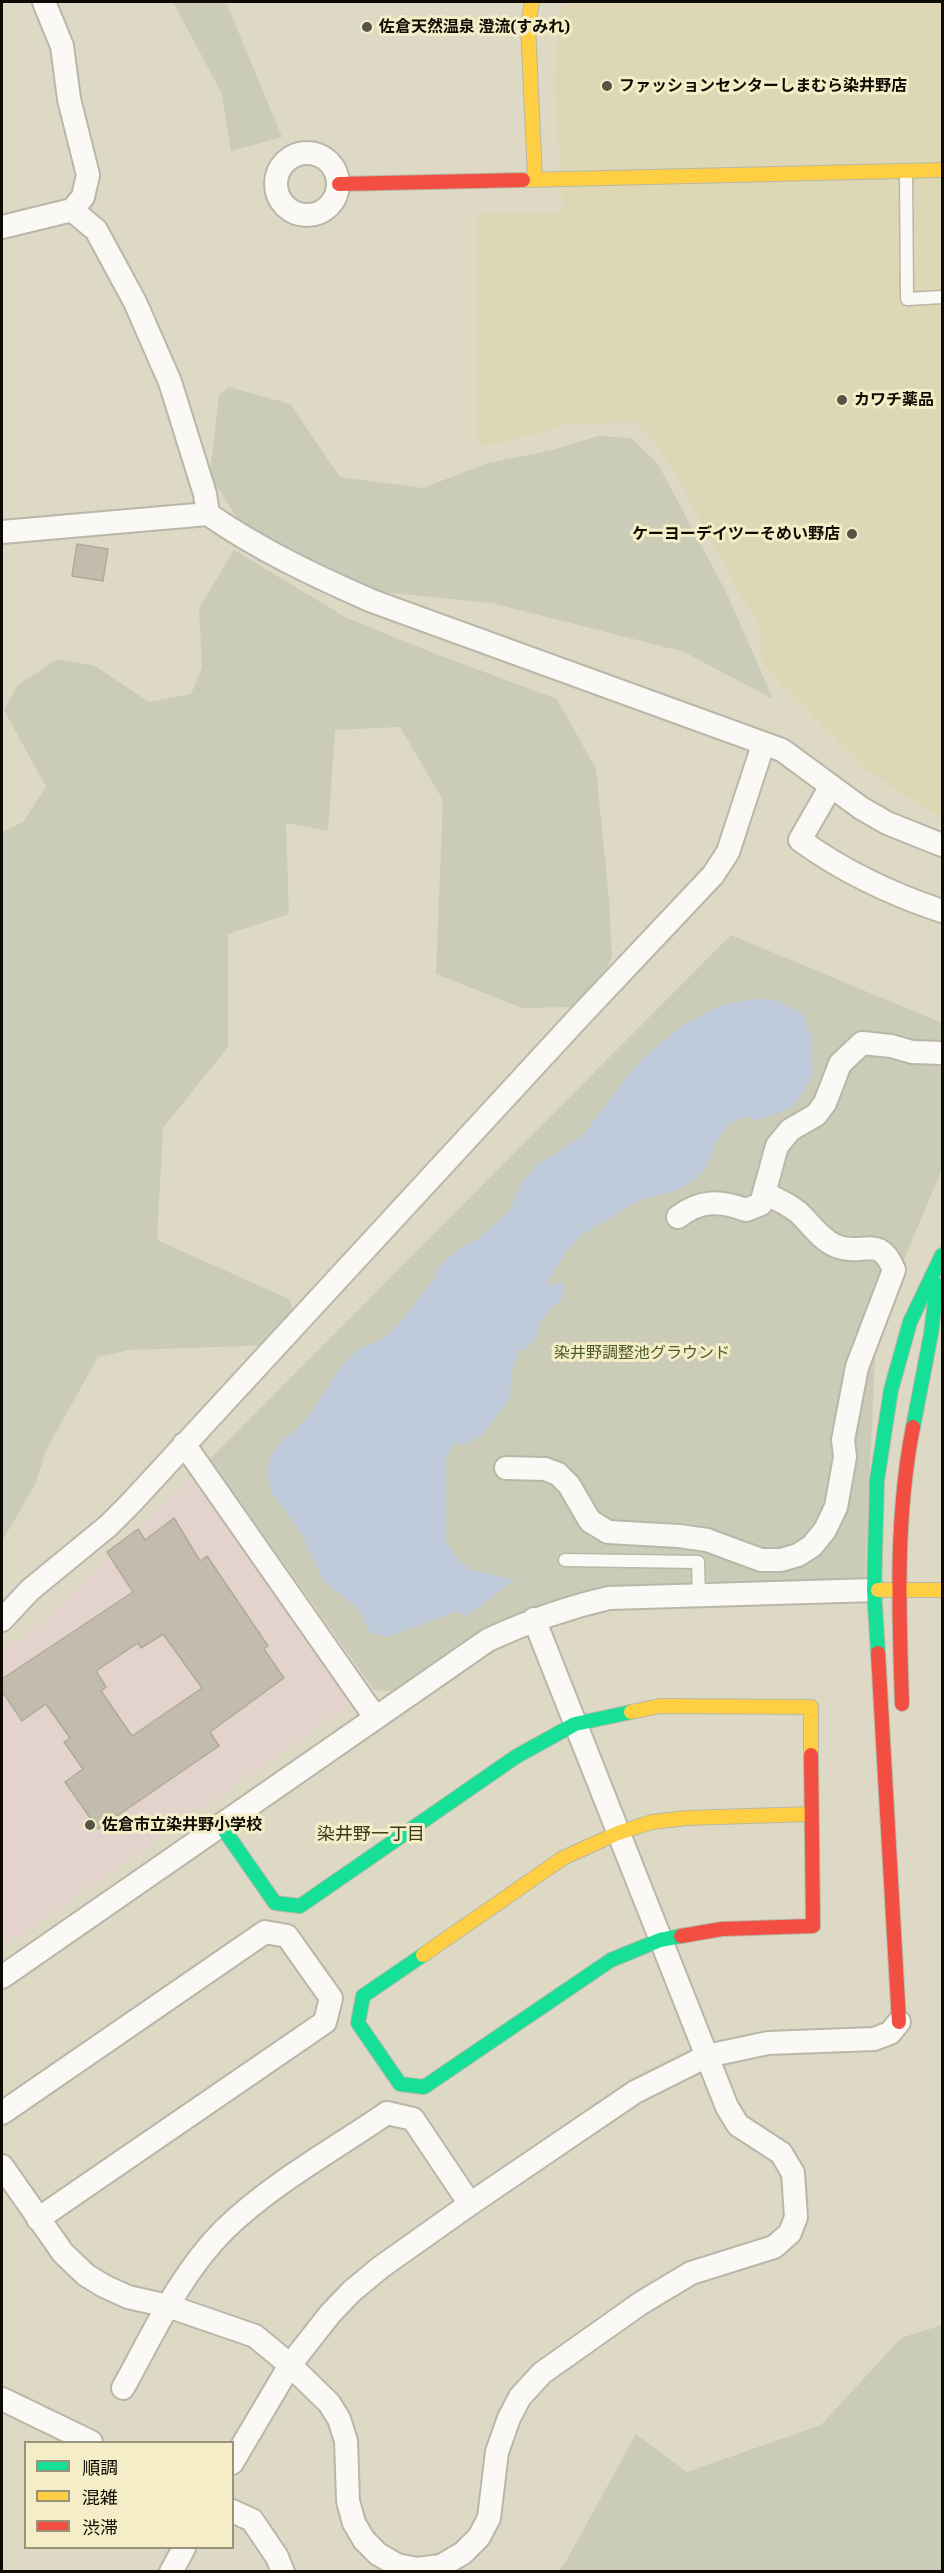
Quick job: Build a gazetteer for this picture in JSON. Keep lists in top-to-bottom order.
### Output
{
  "districts": ["染井野一丁目"],
  "parks": ["染井野調整池グラウンド"],
  "places": [
    "佐倉天然温泉 澄流(すみれ)",
    "ファッションセンターしまむら染井野店",
    "カワチ薬品",
    "ケーヨーデイツーそめい野店",
    "佐倉市立染井野小学校"
  ],
  "legend": ["順調", "混雑", "渋滞"]
}
